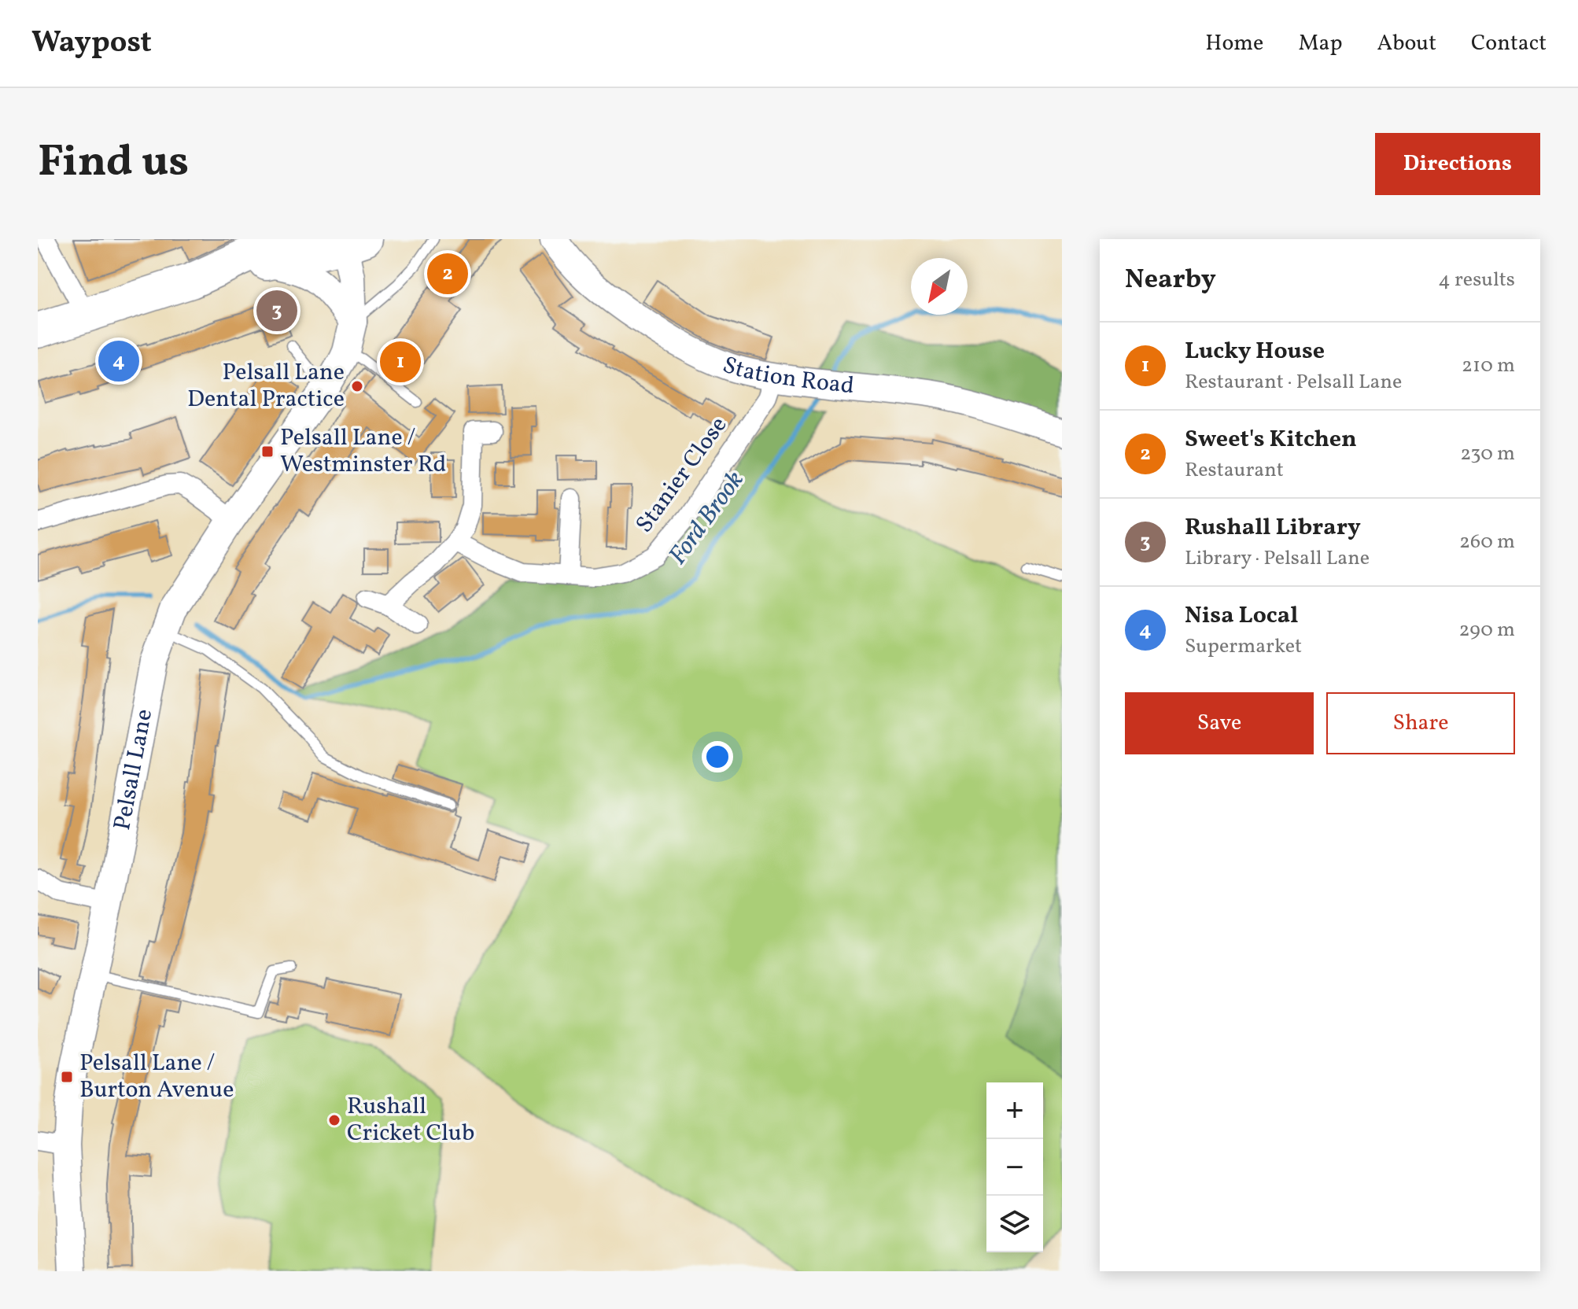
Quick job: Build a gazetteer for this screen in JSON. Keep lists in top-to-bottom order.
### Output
{
  "streets": {
    "main road": ["Station Road", "Pelsall Lane"],
    "street": ["Stanier Close"]
  },
  "crossings": [
    ["Station Road", "Stanier Close"]
  ],
  "water": ["Ford Brook"],
  "places": {
    "other": ["Pelsall Lane Dental Practice", "Rushall Cricket Club"],
    "transit": ["Pelsall Lane / Westminster Rd", "Pelsall Lane / Burton Avenue"]
  },
  "north": "bottom left",
  "page": {
    "header": "Waypost",
    "nav": [
      "Home",
      "Map",
      "About",
      "Contact"
    ],
    "title": "Find us",
    "buttons": [
      "Directions",
      ["Save", "Share"]
    ],
    "heading": ["Nearby", "4 results"],
    "pins": [
      "2",
      "3",
      "4",
      "1"
    ],
    "list": [
      {
        "mark": "1",
        "name": "Lucky House",
        "note": "Restaurant · Pelsall Lane",
        "value": "210 m"
      },
      {
        "mark": "2",
        "name": "Sweet's Kitchen",
        "note": "Restaurant",
        "value": "230 m"
      },
      {
        "mark": "3",
        "name": "Rushall Library",
        "note": "Library · Pelsall Lane",
        "value": "260 m"
      },
      {
        "mark": "4",
        "name": "Nisa Local",
        "note": "Supermarket",
        "value": "290 m"
      }
    ],
    "map_buttons": ["+", "−"]
  }
}
